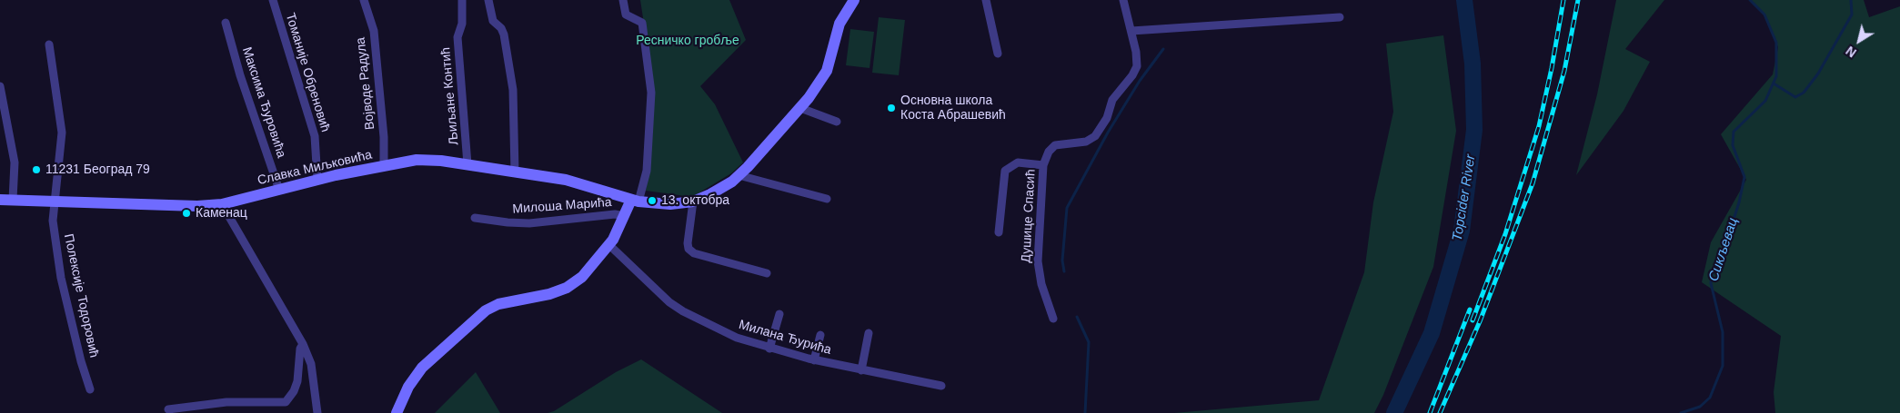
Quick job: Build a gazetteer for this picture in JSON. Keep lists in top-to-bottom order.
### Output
{
  "streets": {
    "street": [
      "Томаније Обреновић",
      "Војводе Радула",
      "Љиљане Контић",
      "Максима Ђуровића",
      "Славка Миљковића",
      "Милоша Марића",
      "Душице Спасић",
      "Полексије Тодоровић",
      "Милана Ђурића"
    ]
  },
  "crossings": [
    ["Томаније Обреновић", "Славка Миљковића"],
    ["Војводе Радула", "Славка Миљковића"],
    ["Љиљане Контић", "Славка Миљковића"],
    ["Максима Ђуровића", "Славка Миљковића"],
    ["Славка Миљковића", "Полексије Тодоровић"]
  ],
  "water": ["Topcider River", "Сикљевац"],
  "parks": ["Ресничко гробље"],
  "places": [
    "Основна школа Коста Абрашевић",
    "11231 Београд 79",
    "13. октобра",
    "Каменац"
  ],
  "north": "bottom left"
}
